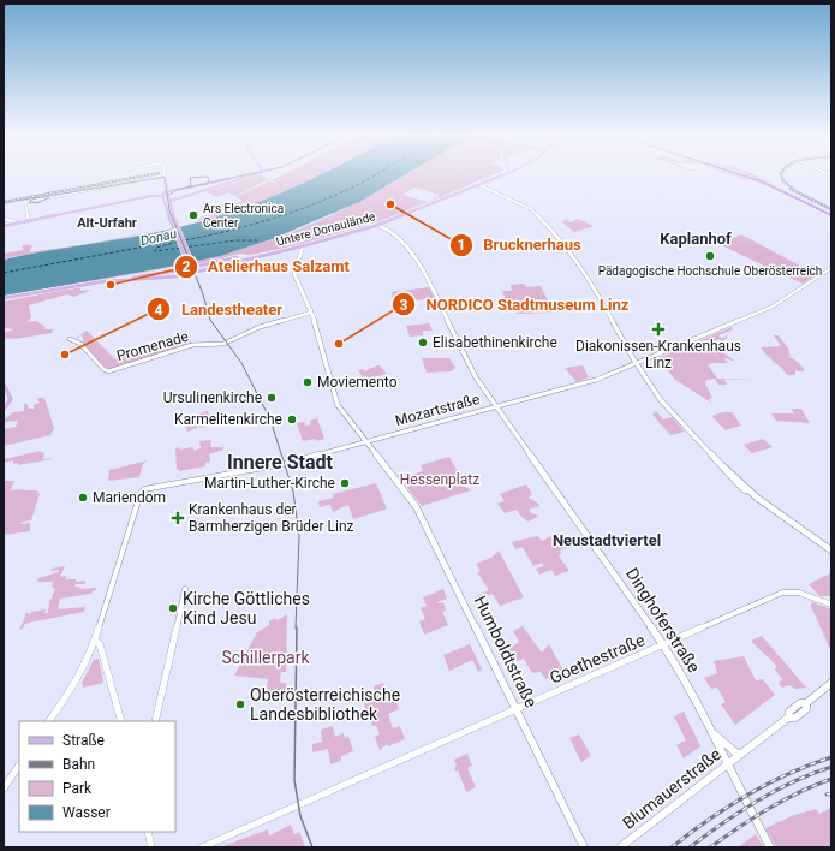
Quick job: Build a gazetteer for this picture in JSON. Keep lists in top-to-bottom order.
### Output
{
  "streets": {
    "main road": [
      "Untere Donaulände",
      "Dinghoferstraße",
      "Humboldtstraße",
      "Blumauerstraße"
    ],
    "street": ["Promenade", "Mozartstraße", "Goethestraße"]
  },
  "crossings": [
    ["Untere Donaulände", "Dinghoferstraße"],
    ["Mozartstraße", "Dinghoferstraße"],
    ["Mozartstraße", "Humboldtstraße"],
    ["Dinghoferstraße", "Goethestraße"],
    ["Dinghoferstraße", "Blumauerstraße"],
    ["Humboldtstraße", "Goethestraße"]
  ],
  "districts": [
    "Alt-Urfahr",
    "Kaplanhof",
    "Innere Stadt",
    "Neustadtviertel"
  ],
  "water": ["Donau"],
  "parks": ["Hessenplatz", "Schillerpark"],
  "places": {
    "other": [
      "Brucknerhaus",
      "Ars Electronica Center",
      "Pädagogische Hochschule Oberösterreich",
      "Atelierhaus Salzamt",
      "Elisabethinenkirche",
      "NORDICO Stadtmuseum Linz",
      "Landestheater",
      "Moviemento",
      "Ursulinenkirche",
      "Karmelitenkirche",
      "Martin-Luther-Kirche",
      "Mariendom",
      "Kirche Göttliches Kind Jesu",
      "Oberösterreichische Landesbibliothek"
    ],
    "health": ["Diakonissen-Krankenhaus Linz", "Krankenhaus der Barmherzigen Brüder Linz"]
  },
  "legend": [
    "Straße",
    "Bahn",
    "Park",
    "Wasser"
  ]
}
